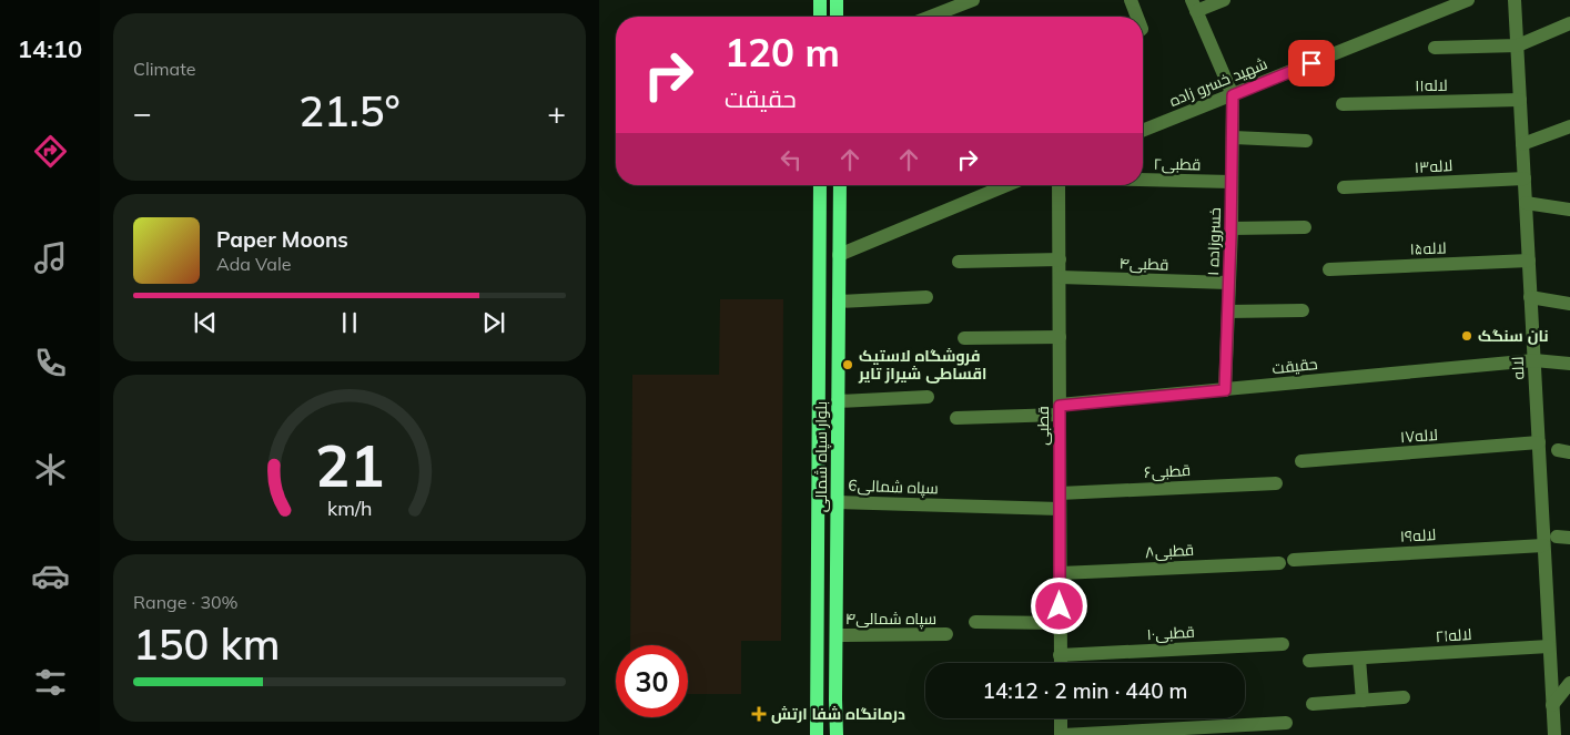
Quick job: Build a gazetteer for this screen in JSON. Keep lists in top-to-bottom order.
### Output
{
  "streets": {
    "main road": ["بلوار سپاه شمالی"],
    "street": [
      "شهید خسرو زاده",
      "لاله۱۱",
      "قطبی۲",
      "لاله۱۳",
      "خسروزاده ۱",
      "لاله۱۵",
      "قطبی۴",
      "حقیقت",
      "لاله",
      "قطبی",
      "لاله۱۷",
      "قطبی۶",
      "6سپاه شمالی",
      "لاله۱۹",
      "قطبی۸",
      "سپاه شمالی۴",
      "قطبی۱۰",
      "لاله۲۱"
    ]
  },
  "crossings": [
    ["شهید خسرو زاده", "خسروزاده ۱"],
    ["لاله۱۱", "لاله"],
    ["قطبی۲", "خسروزاده ۱"],
    ["لاله۱۳", "لاله"],
    ["خسروزاده ۱", "قطبی۴"],
    ["خسروزاده ۱", "حقیقت"],
    ["لاله۱۵", "لاله"],
    ["قطبی۴", "قطبی"],
    ["حقیقت", "لاله"],
    ["حقیقت", "قطبی"],
    ["لاله", "لاله۱۷"],
    ["لاله", "لاله۱۹"],
    ["لاله", "لاله۲۱"],
    ["قطبی", "قطبی۶"],
    ["قطبی", "6سپاه شمالی"],
    ["قطبی", "قطبی۸"],
    ["قطبی", "قطبی۱۰"],
    ["بلوار سپاه شمالی", "6سپاه شمالی"],
    ["بلوار سپاه شمالی", "سپاه شمالی۴"]
  ],
  "places": {
    "other": ["نان سنگک", "فروشگاه لاستیک اقساطی شیراز تایر"],
    "health": ["درمانگاه شفا ارتش"]
  },
  "page": {
    "tabs": "14:10",
    "tile": [
      "Climate",
      ["Range · 30%", "150 km"]
    ],
    "turn": ["120 m", "حقیقت"],
    "heat": ["−", "21.5°", "+"],
    "song": ["Paper Moons", "Ada Vale"],
    "limit": "30",
    "trip": "14:12 · 2 min · 440 m",
    "gauge": ["21", "km/h"]
  }
}
